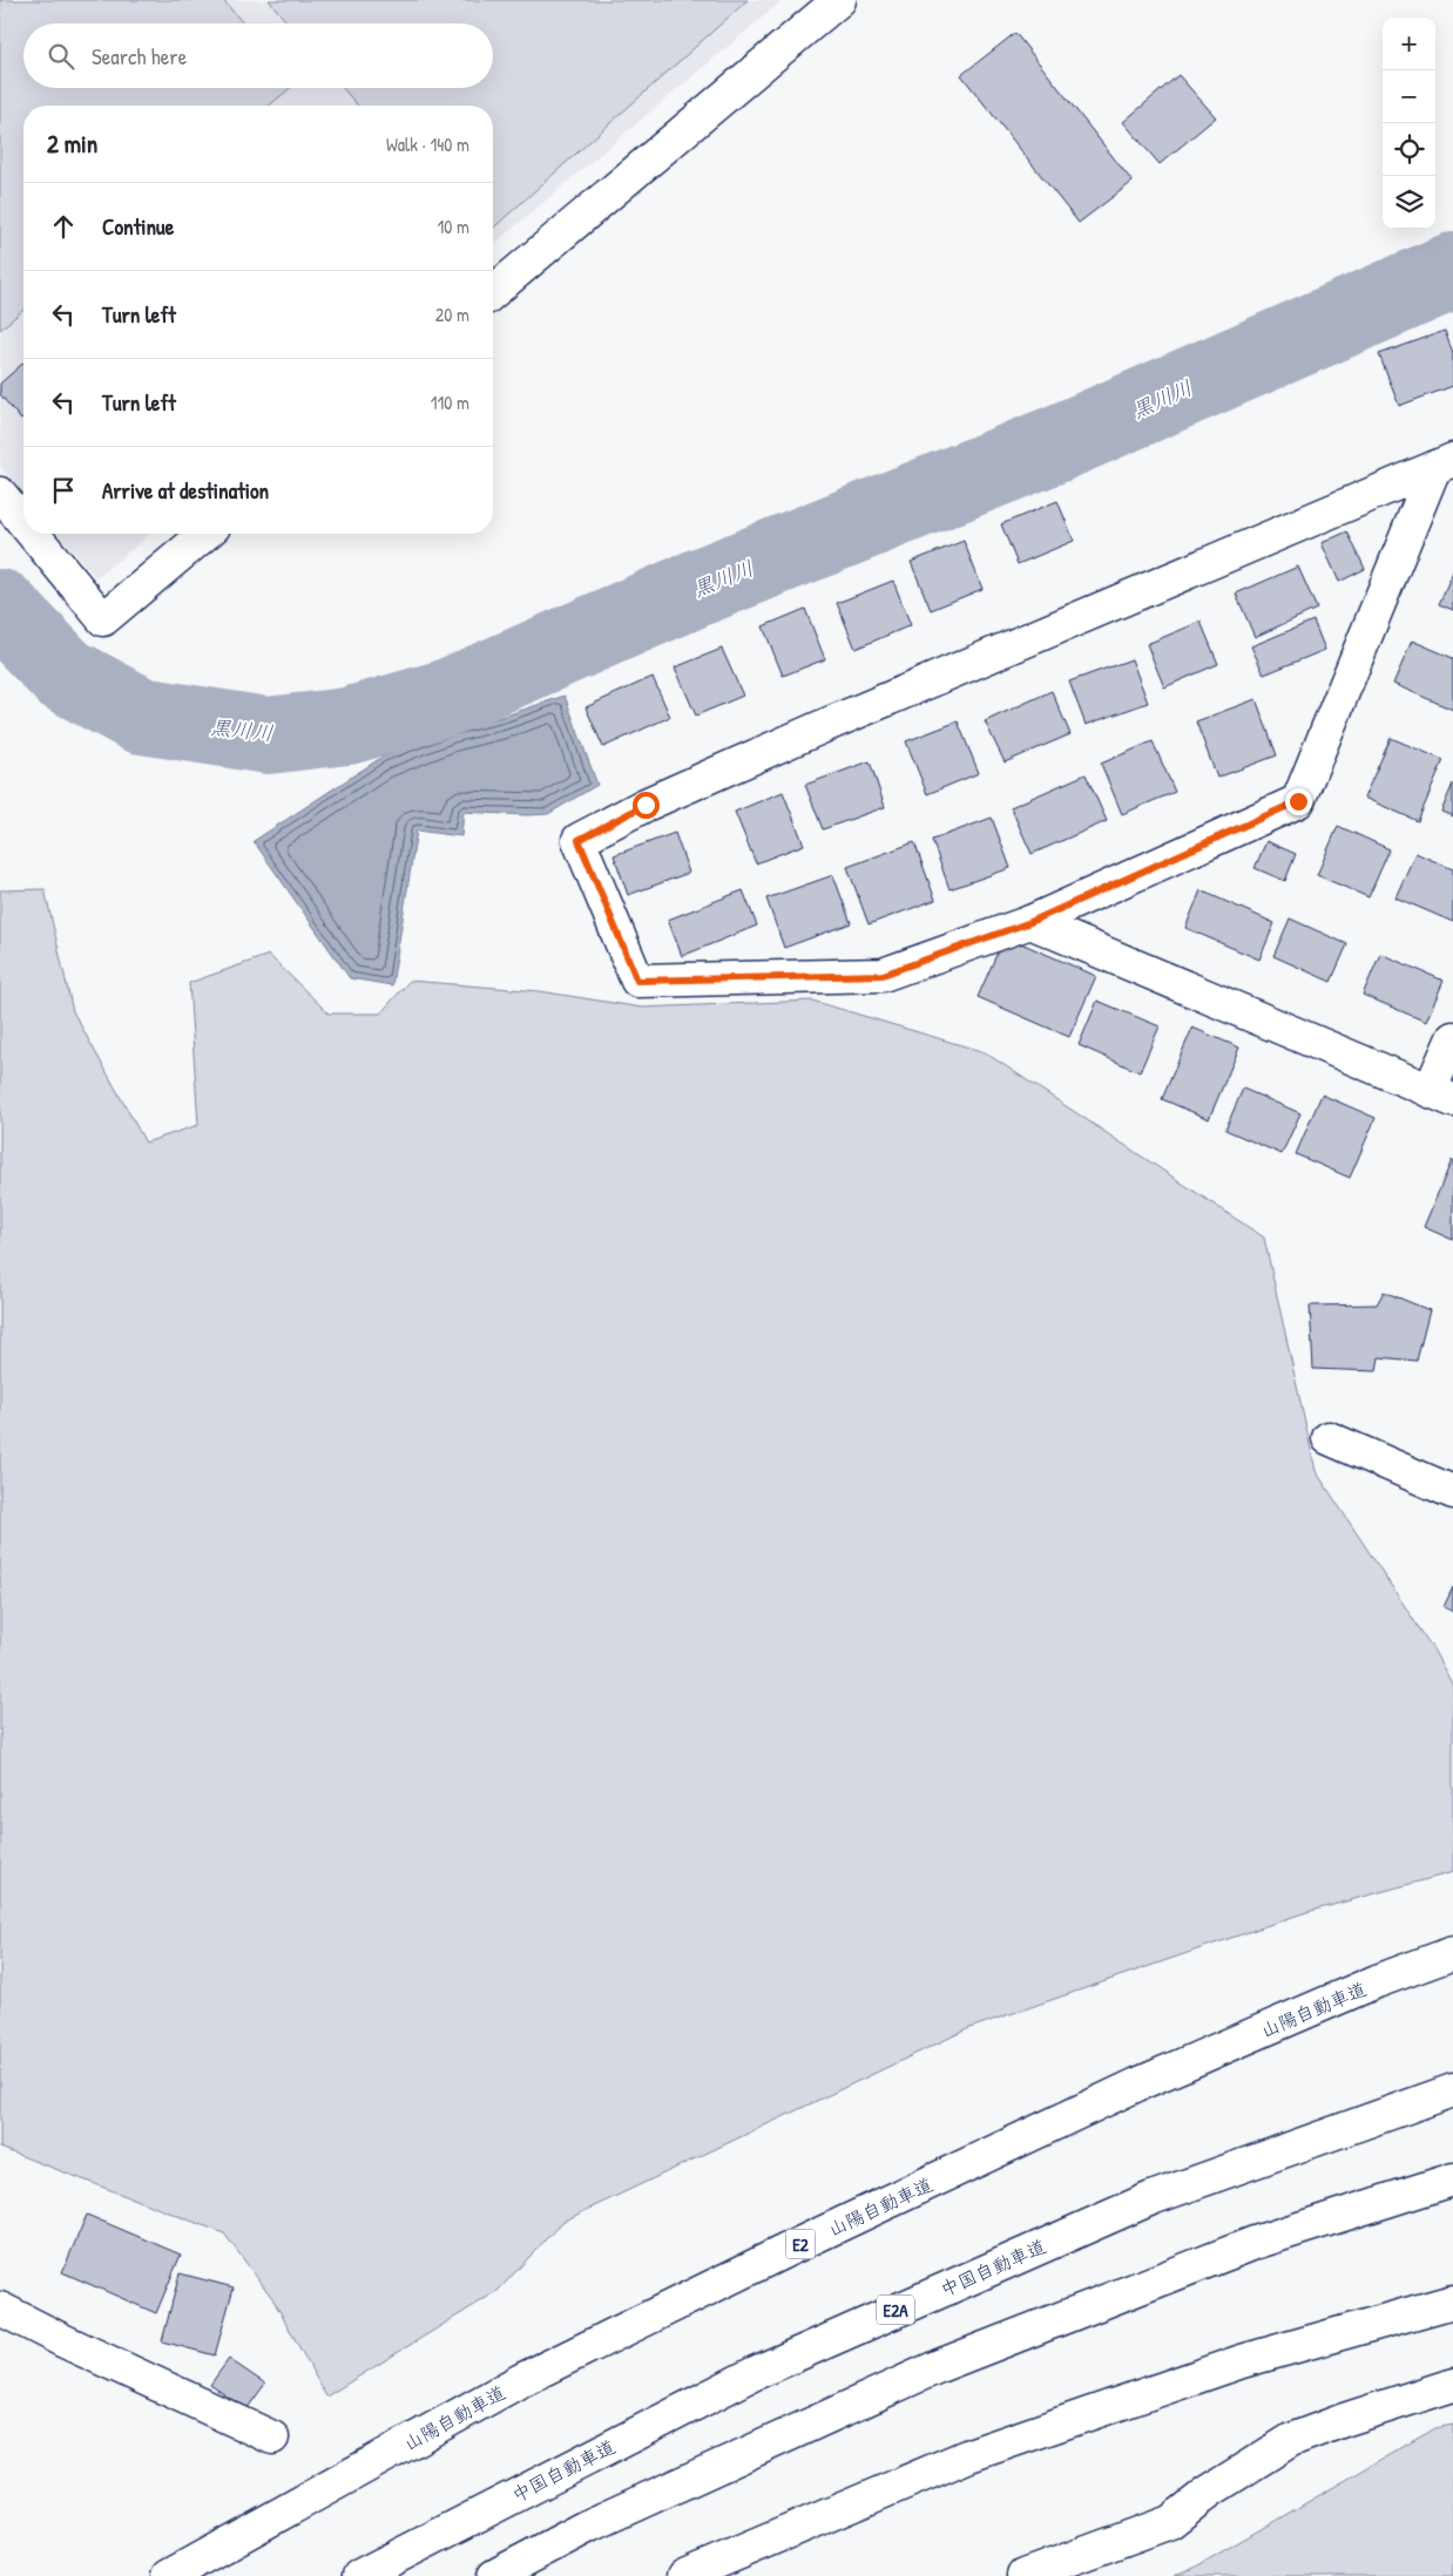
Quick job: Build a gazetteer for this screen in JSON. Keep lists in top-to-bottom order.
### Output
{
  "streets": {
    "main road": [
      "山陽自動車道",
      "E2",
      "中国自動車道",
      "E2A"
    ]
  },
  "water": ["黒川川"],
  "page": {
    "map_buttons": ["+", "−"],
    "search": "Search here",
    "heading": ["2 min", "Walk · 140 m"],
    "list": [
      ["Continue", "10 m"],
      ["Turn left", "20 m"],
      ["Turn left", "110 m"],
      "Arrive at destination"
    ]
  }
}
